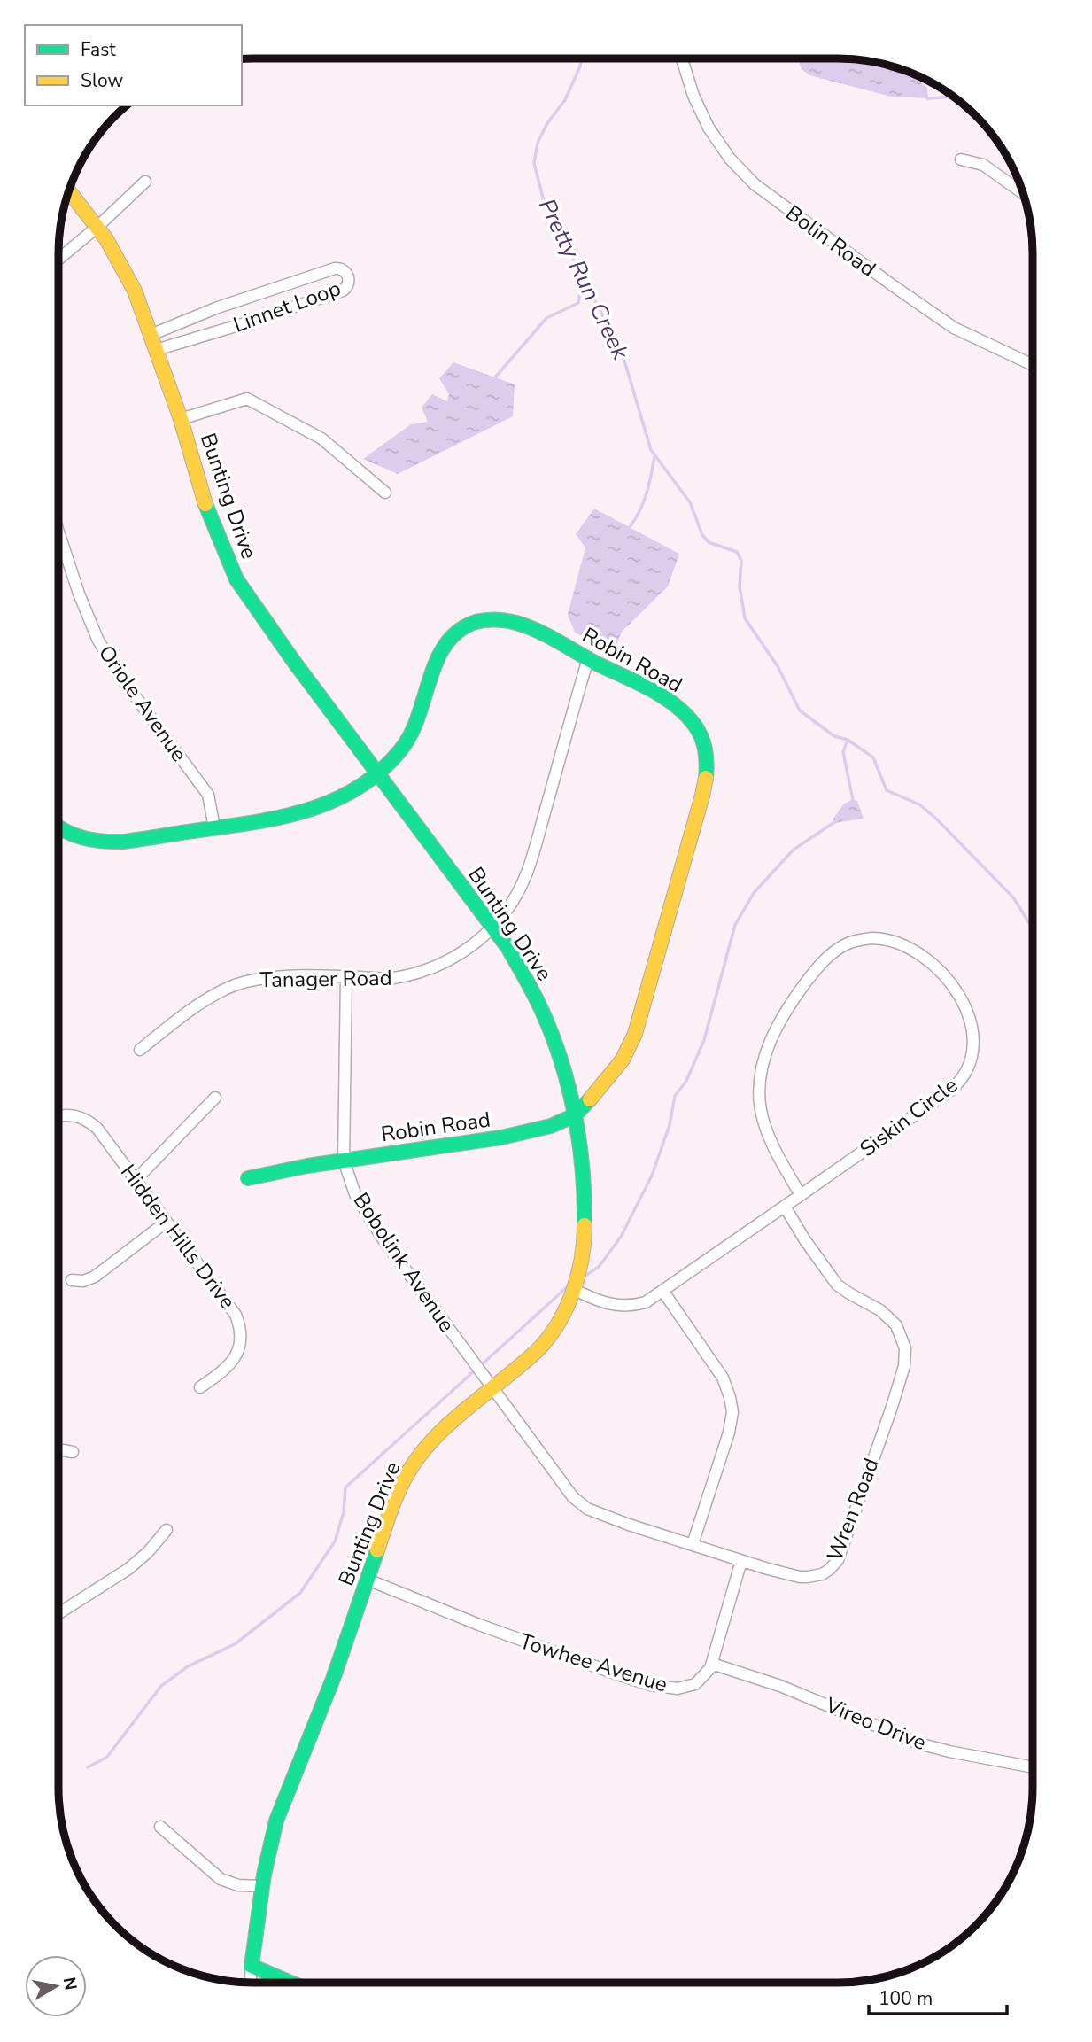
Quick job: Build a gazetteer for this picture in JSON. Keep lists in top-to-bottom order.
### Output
{
  "streets": {
    "street": [
      "Bolin Road",
      "Linnet Loop",
      "Bunting Drive",
      "Robin Road",
      "Oriole Avenue",
      "Tanager Road",
      "Siskin Circle",
      "Hidden Hills Drive",
      "Bobolink Avenue",
      "Wren Road",
      "Towhee Avenue",
      "Vireo Drive"
    ]
  },
  "crossings": [
    ["Linnet Loop", "Bunting Drive"],
    ["Bunting Drive", "Robin Road"],
    ["Bunting Drive", "Tanager Road"],
    ["Bunting Drive", "Siskin Circle"],
    ["Bunting Drive", "Bobolink Avenue"],
    ["Bunting Drive", "Wren Road"],
    ["Bunting Drive", "Towhee Avenue"],
    ["Robin Road", "Oriole Avenue"],
    ["Robin Road", "Tanager Road"],
    ["Robin Road", "Bobolink Avenue"],
    ["Tanager Road", "Bobolink Avenue"],
    ["Siskin Circle", "Wren Road"],
    ["Bobolink Avenue", "Wren Road"],
    ["Wren Road", "Towhee Avenue"],
    ["Towhee Avenue", "Vireo Drive"]
  ],
  "water": ["Pretty Run Creek"],
  "legend": ["Fast", "Slow"],
  "scale_bar": "100 m",
  "north": "right"
}
